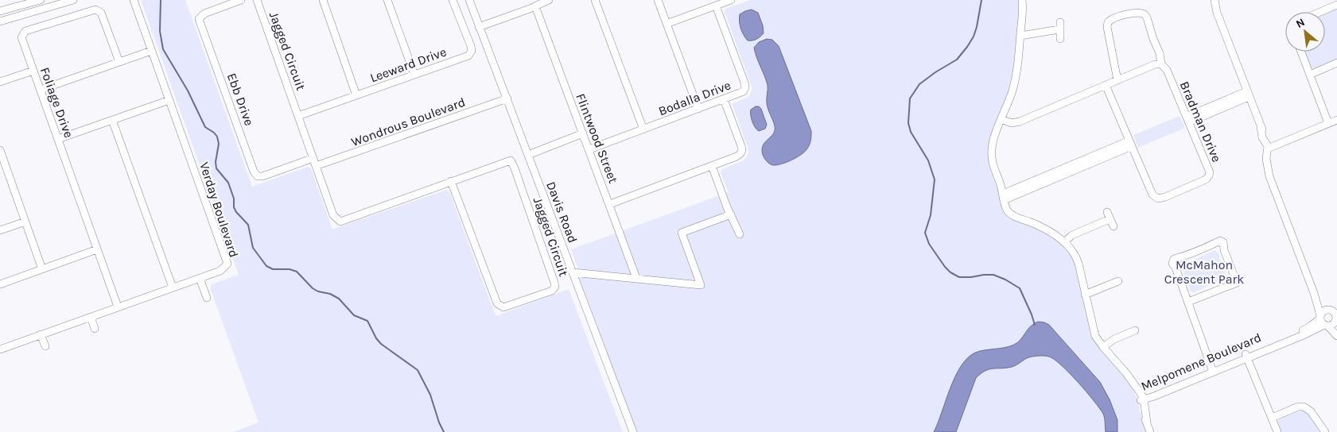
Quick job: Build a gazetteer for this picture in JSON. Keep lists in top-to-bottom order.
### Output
{
  "streets": {
    "street": [
      "Jagged Circuit",
      "Leeward Drive",
      "Bodalla Drive",
      "Ebb Drive",
      "Foliage Drive",
      "Wondrous Boulevard",
      "Bradman Drive",
      "Flintwood Street",
      "Verday Boulevard",
      "Davis Road",
      "Melpomene Boulevard"
    ]
  },
  "crossings": [
    ["Jagged Circuit", "Leeward Drive"],
    ["Jagged Circuit", "Ebb Drive"],
    ["Jagged Circuit", "Wondrous Boulevard"],
    ["Bodalla Drive", "Flintwood Street"],
    ["Foliage Drive", "Verday Boulevard"],
    ["Wondrous Boulevard", "Davis Road"]
  ],
  "parks": ["McMahon Crescent Park"],
  "north": "top left"
}
